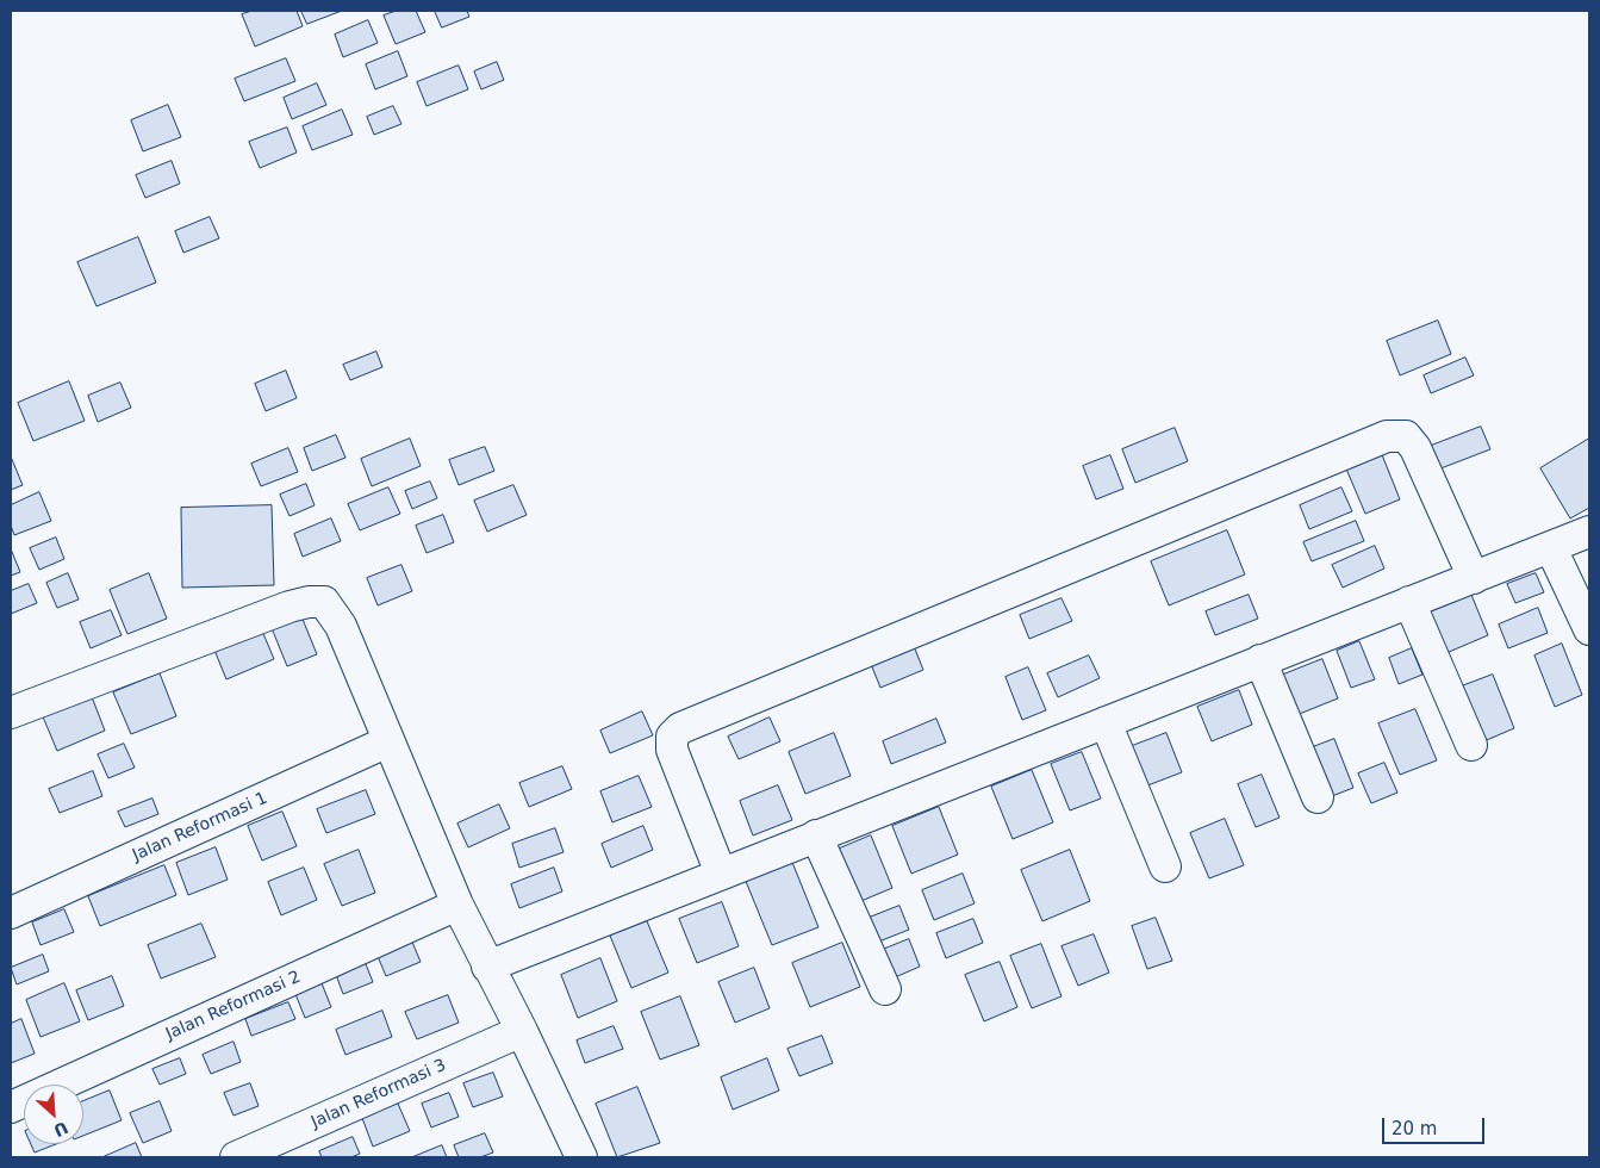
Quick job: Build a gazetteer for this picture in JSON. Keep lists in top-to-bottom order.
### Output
{
  "streets": {
    "street": ["Jalan Reformasi 1", "Jalan Reformasi 2", "Jalan Reformasi 3"]
  },
  "scale_bar": "20 m",
  "north": "bottom right"
}
